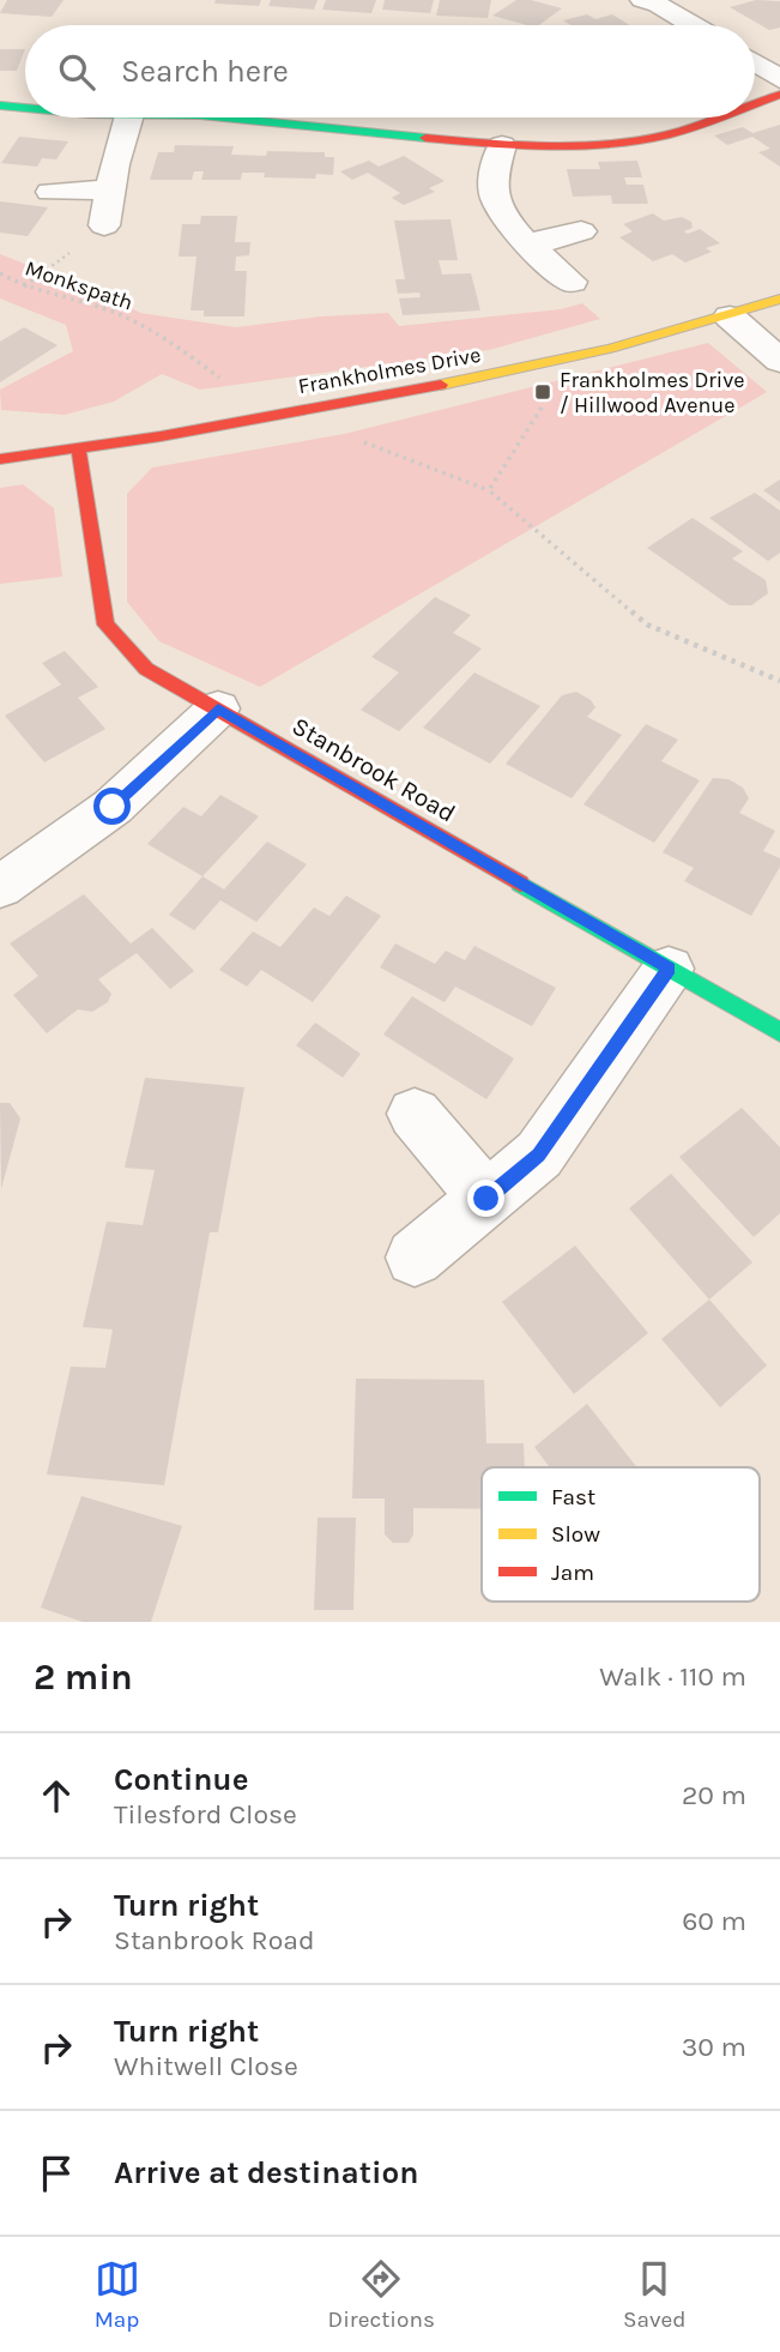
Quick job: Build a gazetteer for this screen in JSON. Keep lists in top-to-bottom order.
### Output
{
  "streets": {
    "street": ["Frankholmes Drive", "Stanbrook Road"],
    "path": ["Monkspath"]
  },
  "crossings": [
    ["Monkspath", "Frankholmes Drive"],
    ["Frankholmes Drive", "Stanbrook Road"]
  ],
  "places": {
    "transit": ["Frankholmes Drive / Hillwood Avenue"]
  },
  "legend": ["Fast", "Slow", "Jam"],
  "page": {
    "search": "Search here",
    "heading": ["2 min", "Walk · 110 m"],
    "list": [
      ["Continue", "Tilesford Close", "20 m"],
      ["Turn right", "Stanbrook Road", "60 m"],
      ["Turn right", "Whitwell Close", "30 m"],
      "Arrive at destination"
    ],
    "nav": ["Map", "Directions", "Saved"]
  }
}
